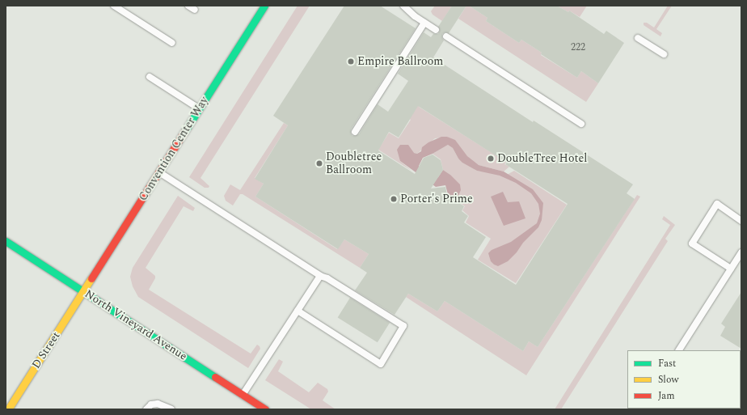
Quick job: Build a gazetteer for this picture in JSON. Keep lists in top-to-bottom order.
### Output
{
  "streets": {
    "street": ["Convention Center Way", "North Vineyard Avenue", "D Street"]
  },
  "crossings": [
    ["Convention Center Way", "North Vineyard Avenue"],
    ["Convention Center Way", "D Street"],
    ["North Vineyard Avenue", "D Street"]
  ],
  "places": [
    "Empire Ballroom",
    "DoubleTree Hotel",
    "Doubletree Ballroom",
    "Porter's Prime"
  ],
  "house_numbers": ["222"],
  "legend": ["Fast", "Slow", "Jam"]
}
